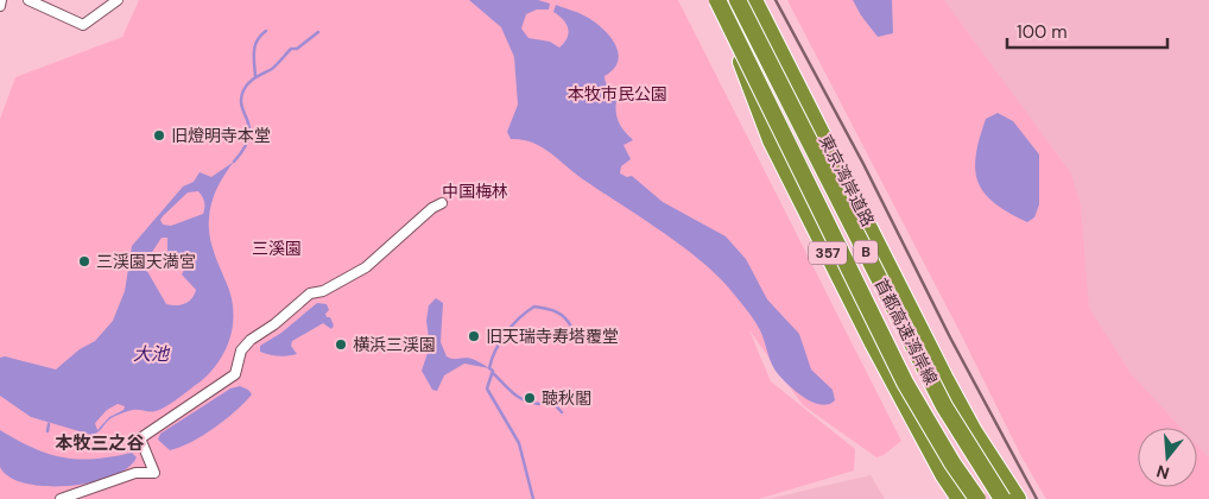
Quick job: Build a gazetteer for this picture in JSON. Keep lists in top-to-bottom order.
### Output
{
  "streets": {
    "highway": [
      "東京湾岸道路",
      "B",
      "357",
      "首都高速湾岸線"
    ]
  },
  "crossings": [
    ["東京湾岸道路", "首都高速湾岸線"]
  ],
  "districts": ["本牧三之谷"],
  "water": ["大池"],
  "parks": ["本牧市民公園", "中国梅林", "三溪園"],
  "places": [
    "旧燈明寺本堂",
    "三渓園天満宮",
    "旧天瑞寺寿塔覆堂",
    "横浜三渓園",
    "聴秋閣"
  ],
  "scale_bar": "100 m",
  "north": "bottom"
}
